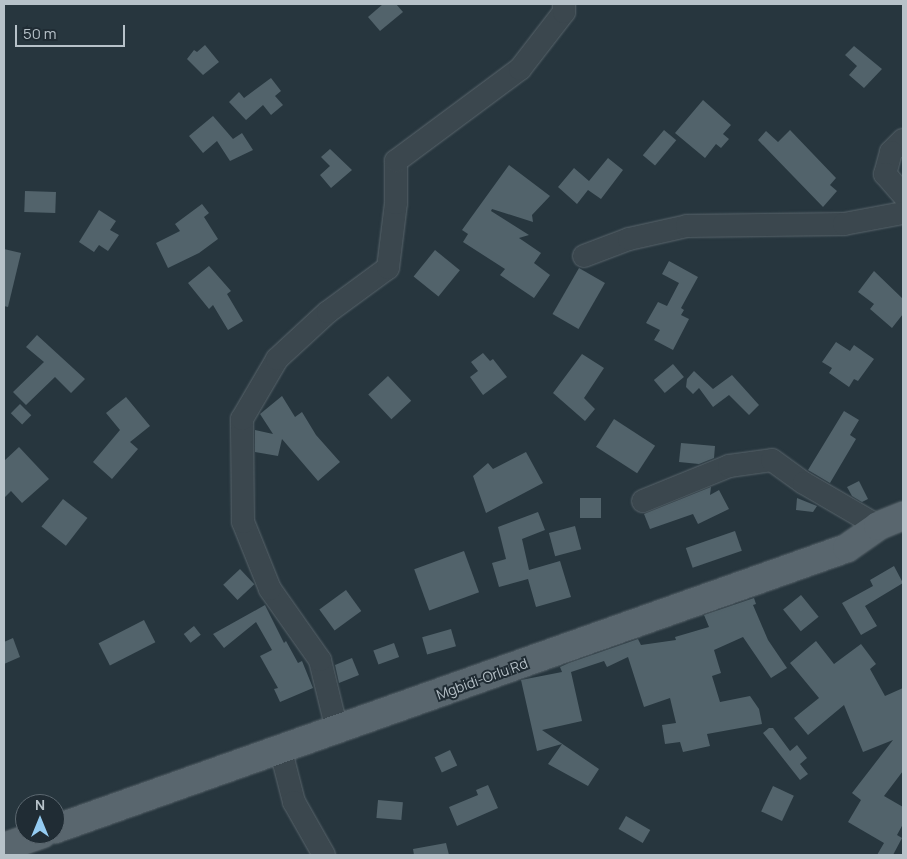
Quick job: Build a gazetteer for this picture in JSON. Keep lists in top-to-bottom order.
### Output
{
  "streets": {
    "main road": ["Mgbidi-Orlu Rd"]
  },
  "scale_bar": "50 m",
  "north": "top"
}
